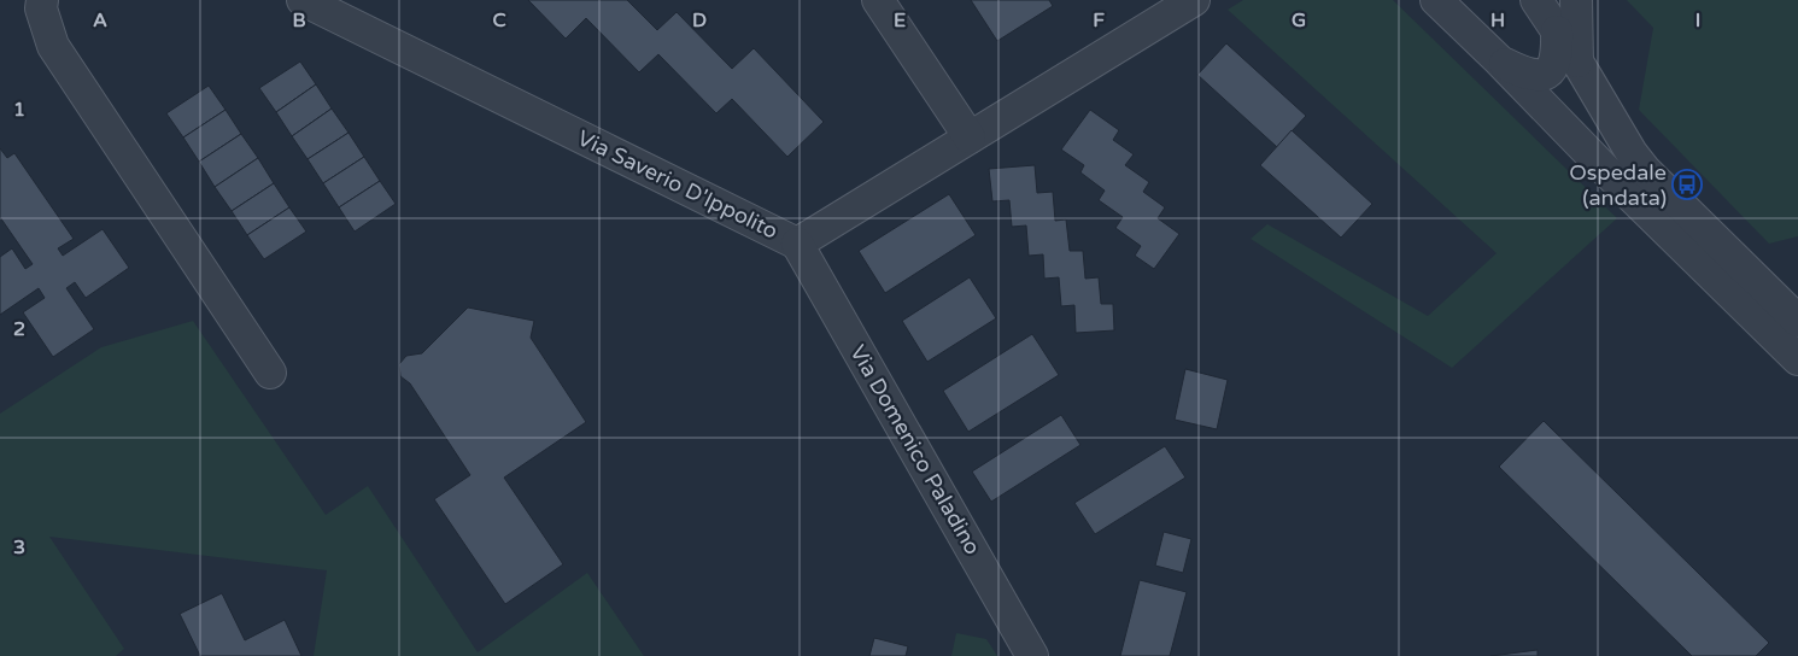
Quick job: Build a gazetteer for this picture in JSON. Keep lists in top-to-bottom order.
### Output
{
  "streets": {
    "street": ["Via Saverio D'Ippolito", "Via Domenico Paladino"]
  },
  "crossings": [
    ["Via Saverio D'Ippolito", "Via Domenico Paladino"]
  ],
  "places": {
    "bus stop": ["Ospedale (andata)"]
  },
  "grid": {
    "columns": [
      "A",
      "B",
      "C",
      "D",
      "E",
      "F",
      "G",
      "H",
      "I"
    ],
    "rows": ["1", "2", "3"]
  }
}
